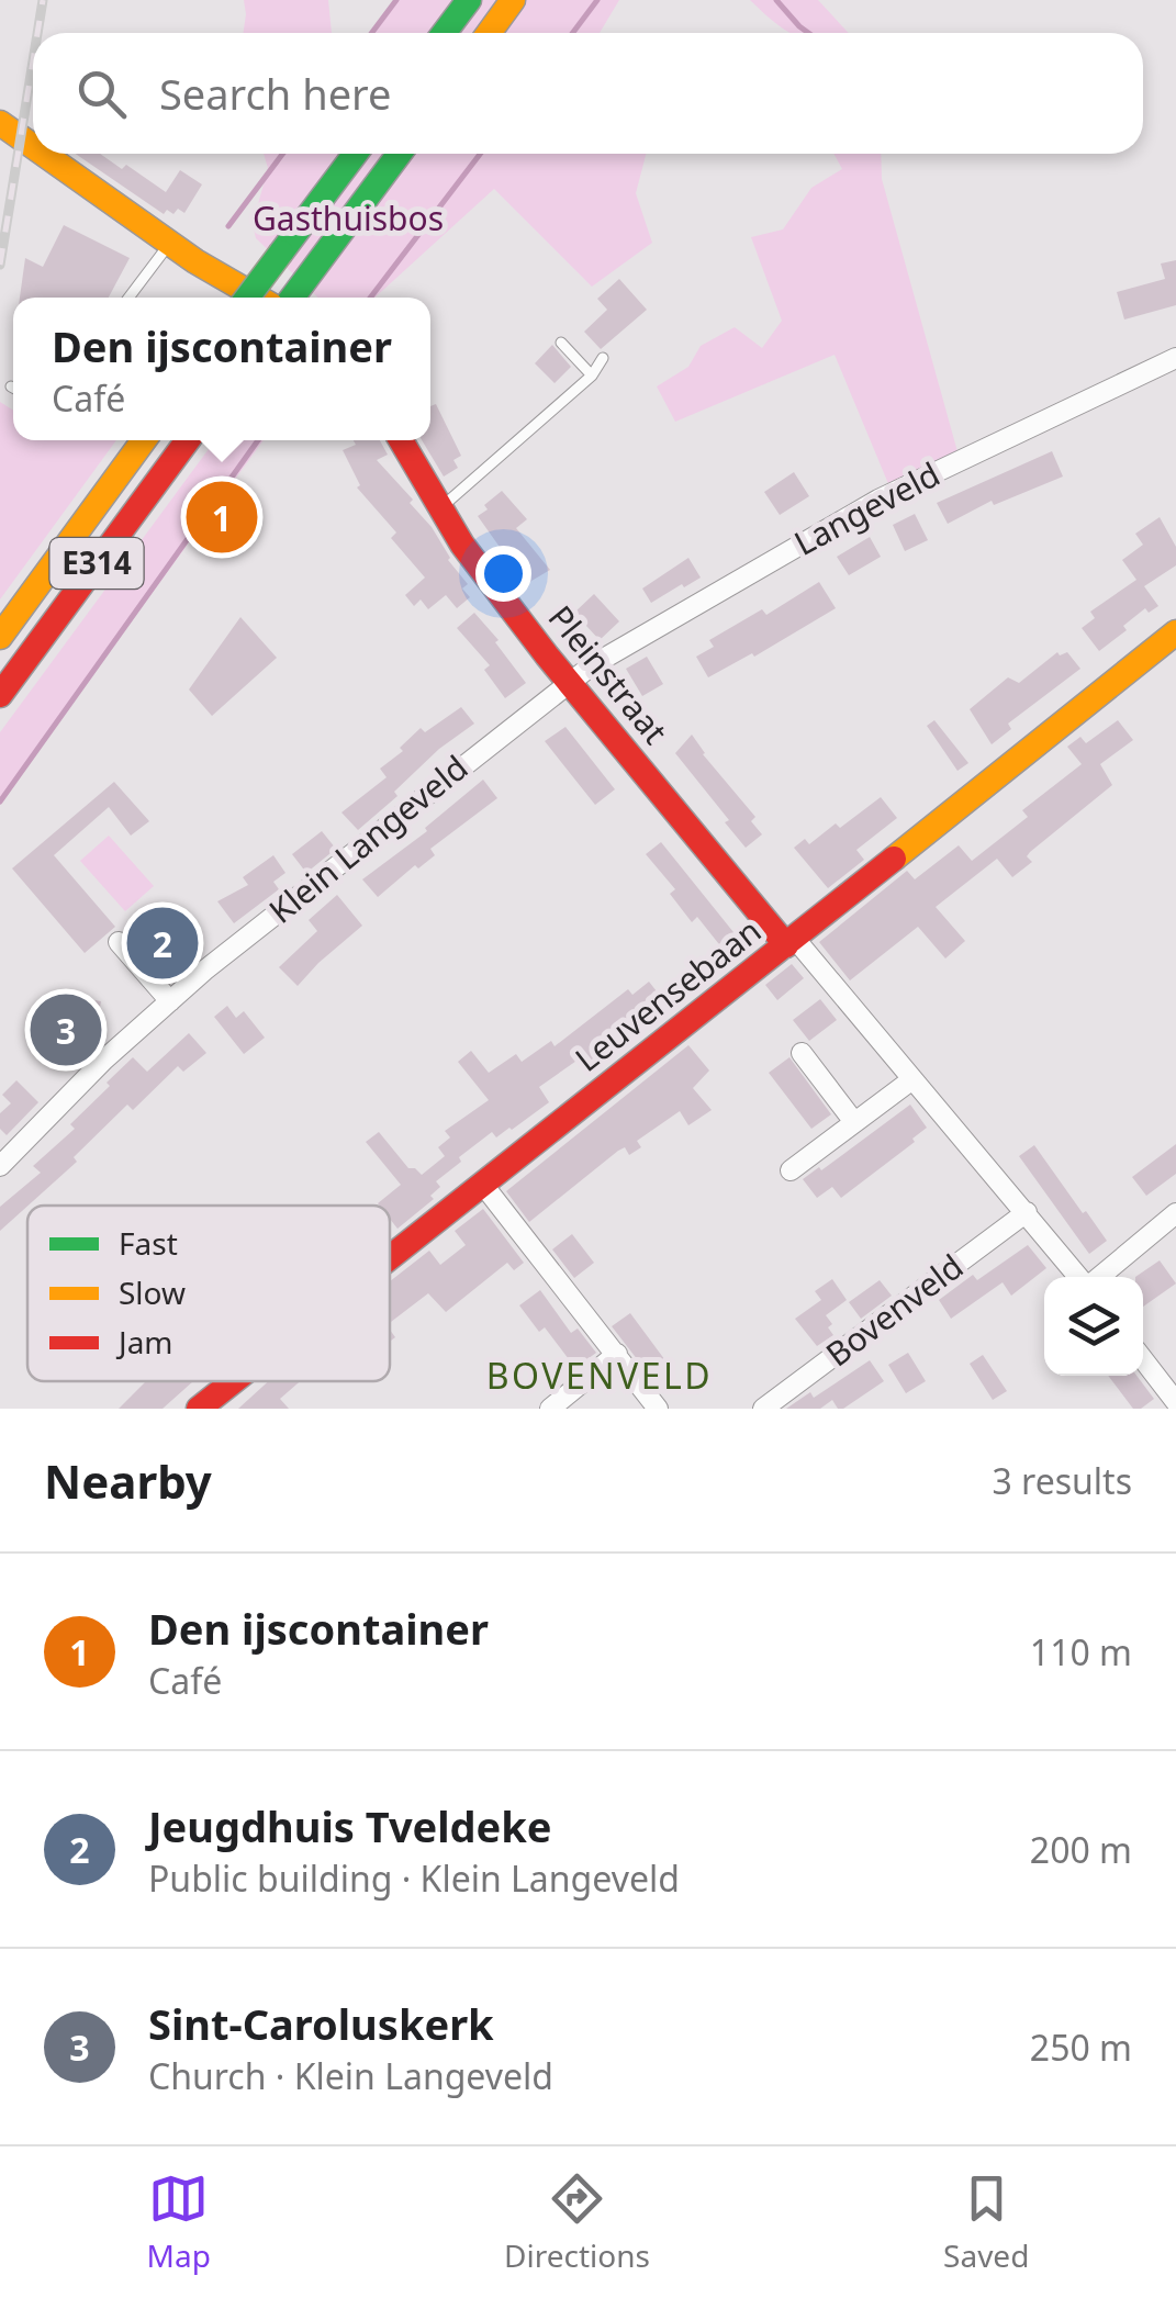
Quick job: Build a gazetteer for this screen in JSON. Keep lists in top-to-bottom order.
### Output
{
  "streets": {
    "main road": ["E314", "Pleinstraat", "Leuvensebaan"],
    "street": ["Langeveld", "Klein Langeveld", "Bovenveld"]
  },
  "crossings": [
    ["Langeveld", "Pleinstraat"],
    ["Langeveld", "Klein Langeveld"],
    ["Pleinstraat", "Klein Langeveld"],
    ["Pleinstraat", "Leuvensebaan"]
  ],
  "districts": ["BOVENVELD"],
  "parks": ["Gasthuisbos"],
  "legend": ["Fast", "Slow", "Jam"],
  "page": {
    "search": "Search here",
    "popup": ["Den ijscontainer", "Café"],
    "pins": ["1", "2", "3"],
    "heading": ["Nearby", "3 results"],
    "list": [
      {
        "mark": "1",
        "name": "Den ijscontainer",
        "note": "Café",
        "value": "110 m"
      },
      {
        "mark": "2",
        "name": "Jeugdhuis Tveldeke",
        "note": "Public building · Klein Langeveld",
        "value": "200 m"
      },
      {
        "mark": "3",
        "name": "Sint-Caroluskerk",
        "note": "Church · Klein Langeveld",
        "value": "250 m"
      }
    ],
    "nav": ["Map", "Directions", "Saved"]
  }
}
